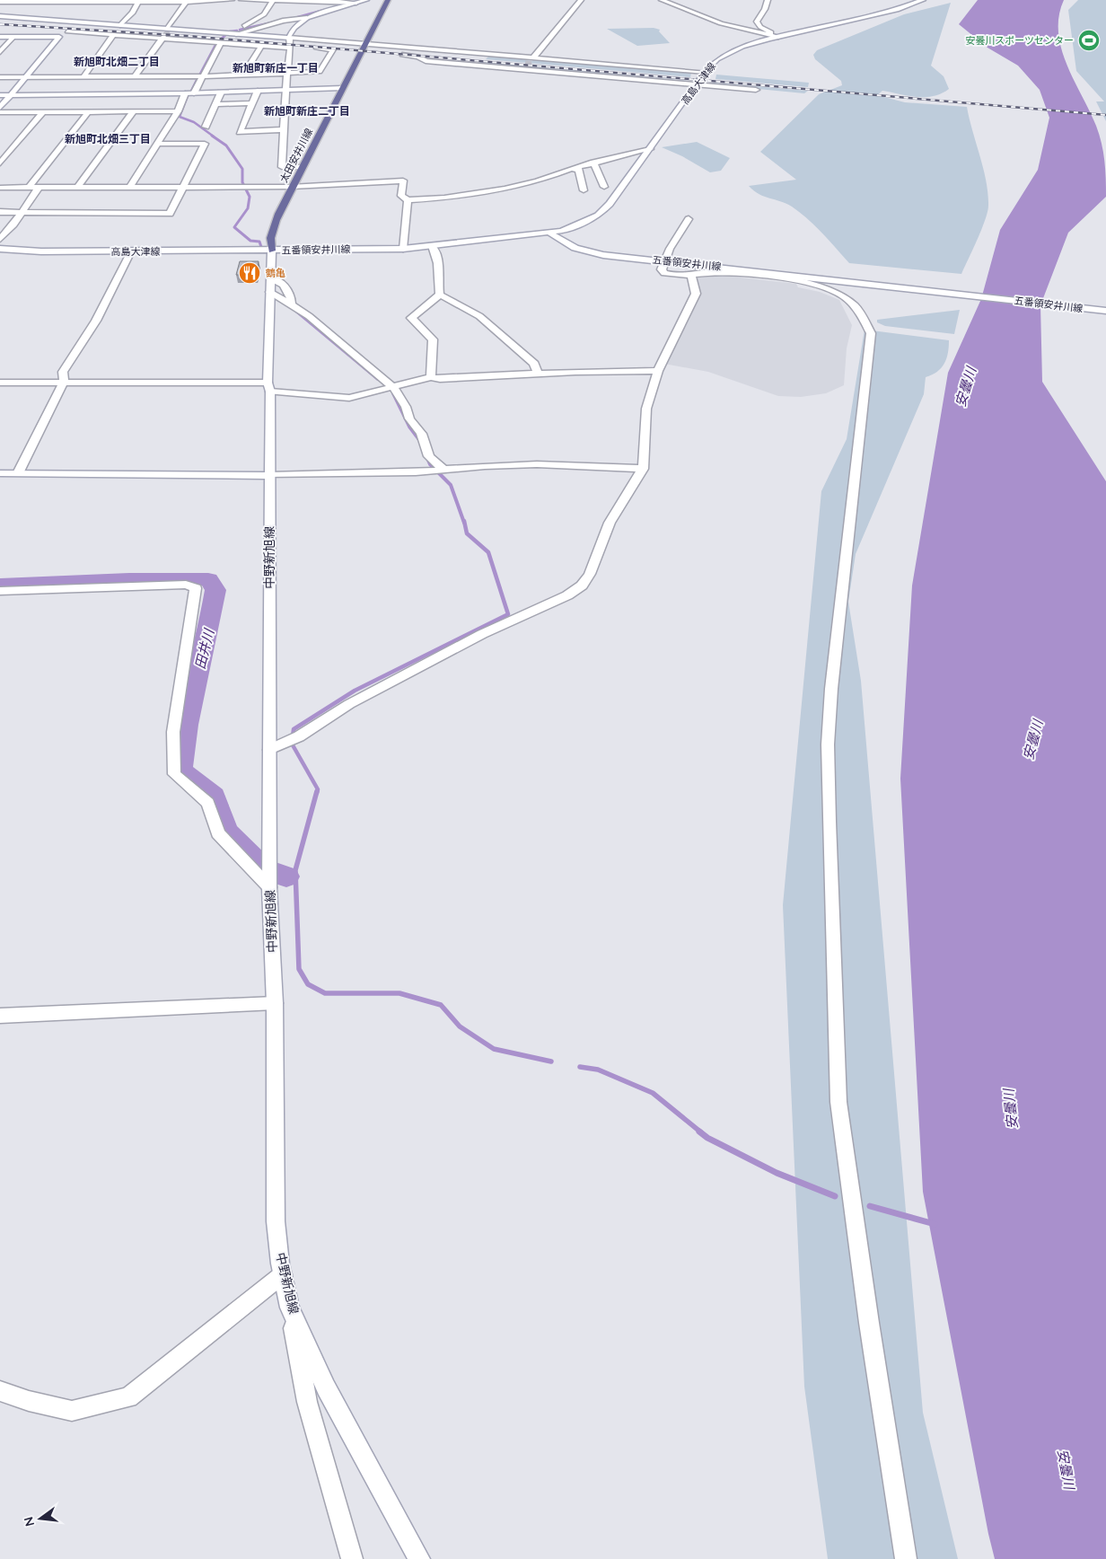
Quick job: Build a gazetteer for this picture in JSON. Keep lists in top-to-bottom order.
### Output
{
  "streets": {
    "main road": ["太田安井川線"],
    "street": ["高島大津線", "五番領安井川線", "中野新旭線"]
  },
  "crossings": [
    ["高島大津線", "太田安井川線"],
    ["高島大津線", "五番領安井川線"],
    ["高島大津線", "中野新旭線"],
    ["太田安井川線", "五番領安井川線"],
    ["太田安井川線", "中野新旭線"],
    ["五番領安井川線", "中野新旭線"]
  ],
  "districts": [
    "新旭町北畑二丁目",
    "新旭町新庄一丁目",
    "新旭町新庄二丁目",
    "新旭町北畑三丁目"
  ],
  "water": ["安曇川", "田井川"],
  "places": {
    "sports": ["安曇川スポーツセンター"],
    "restaurant": ["鶴亀"]
  },
  "north": "left"
}
